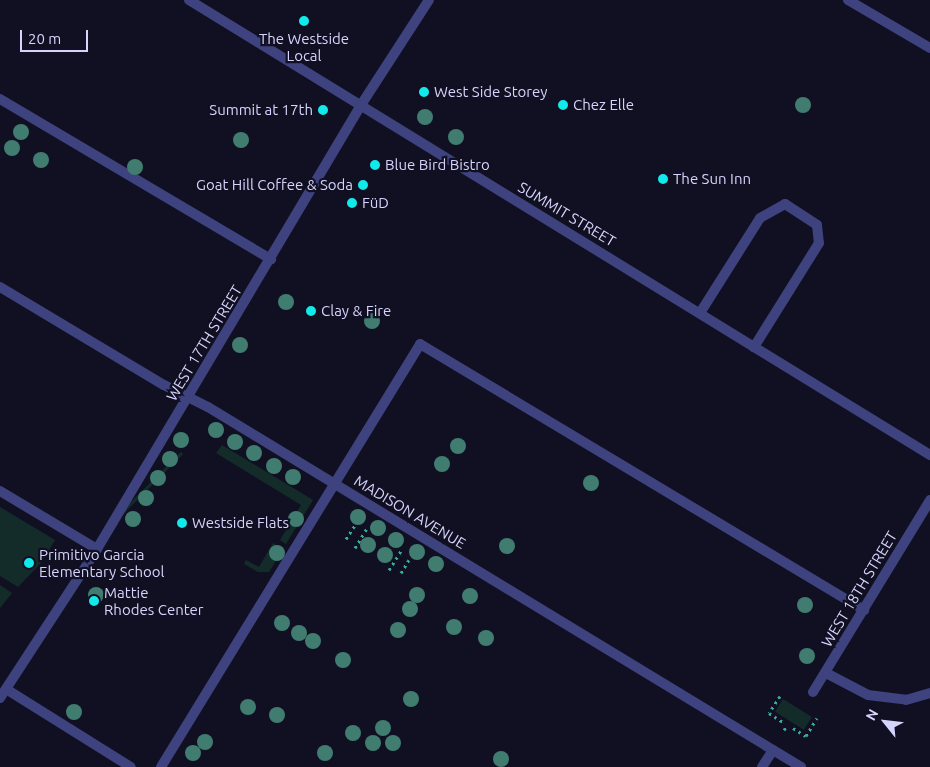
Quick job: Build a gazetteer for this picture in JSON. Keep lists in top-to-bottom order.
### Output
{
  "streets": {
    "street": [
      "SUMMIT STREET",
      "WEST 17TH STREET",
      "MADISON AVENUE",
      "WEST 18TH STREET"
    ]
  },
  "crossings": [
    ["SUMMIT STREET", "WEST 17TH STREET"],
    ["WEST 17TH STREET", "MADISON AVENUE"]
  ],
  "places": [
    "The Westside Local",
    "West Side Storey",
    "Chez Elle",
    "Summit at 17th",
    "Blue Bird Bistro",
    "The Sun Inn",
    "Goat Hill Coffee & Soda",
    "FüD",
    "Clay & Fire",
    "Westside Flats",
    "Primitivo Garcia Elementary School",
    "Mattie Rhodes Center"
  ],
  "scale_bar": "20 m",
  "north": "top left"
}
